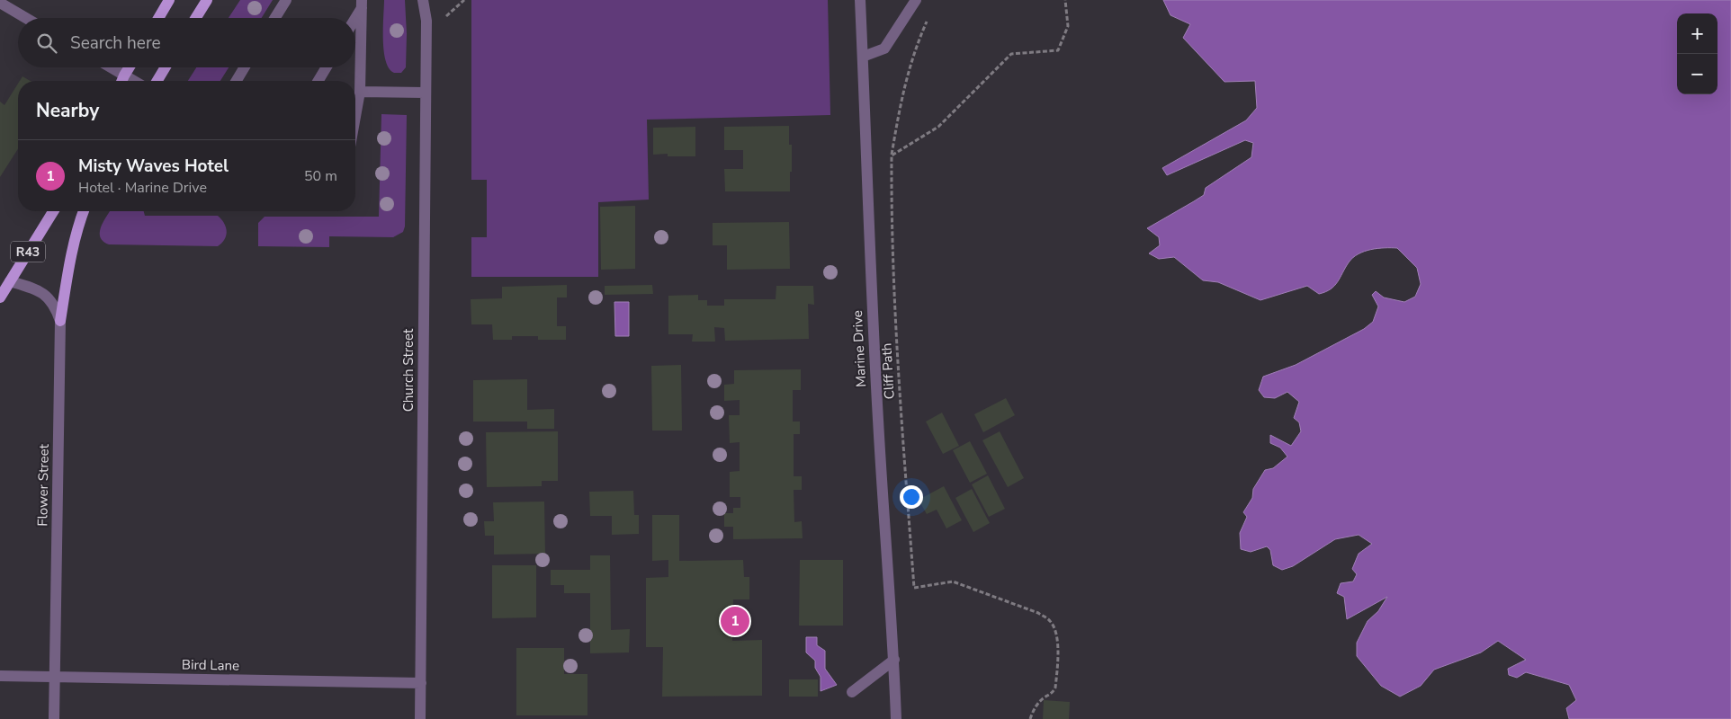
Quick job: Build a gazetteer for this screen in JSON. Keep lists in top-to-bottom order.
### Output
{
  "streets": {
    "main road": ["R43"],
    "street": [
      "Marine Drive",
      "Church Street",
      "Flower Street",
      "Bird Lane"
    ],
    "path": ["Cliff Path"]
  },
  "crossings": [
    ["R43", "Flower Street"],
    ["Church Street", "Bird Lane"],
    ["Flower Street", "Bird Lane"]
  ],
  "page": {
    "map_buttons": ["+", "−"],
    "search": "Search here",
    "heading": "Nearby",
    "list": [
      {
        "mark": "1",
        "name": "Misty Waves Hotel",
        "note": "Hotel · Marine Drive",
        "value": "50 m"
      }
    ],
    "pins": "1"
  }
}
